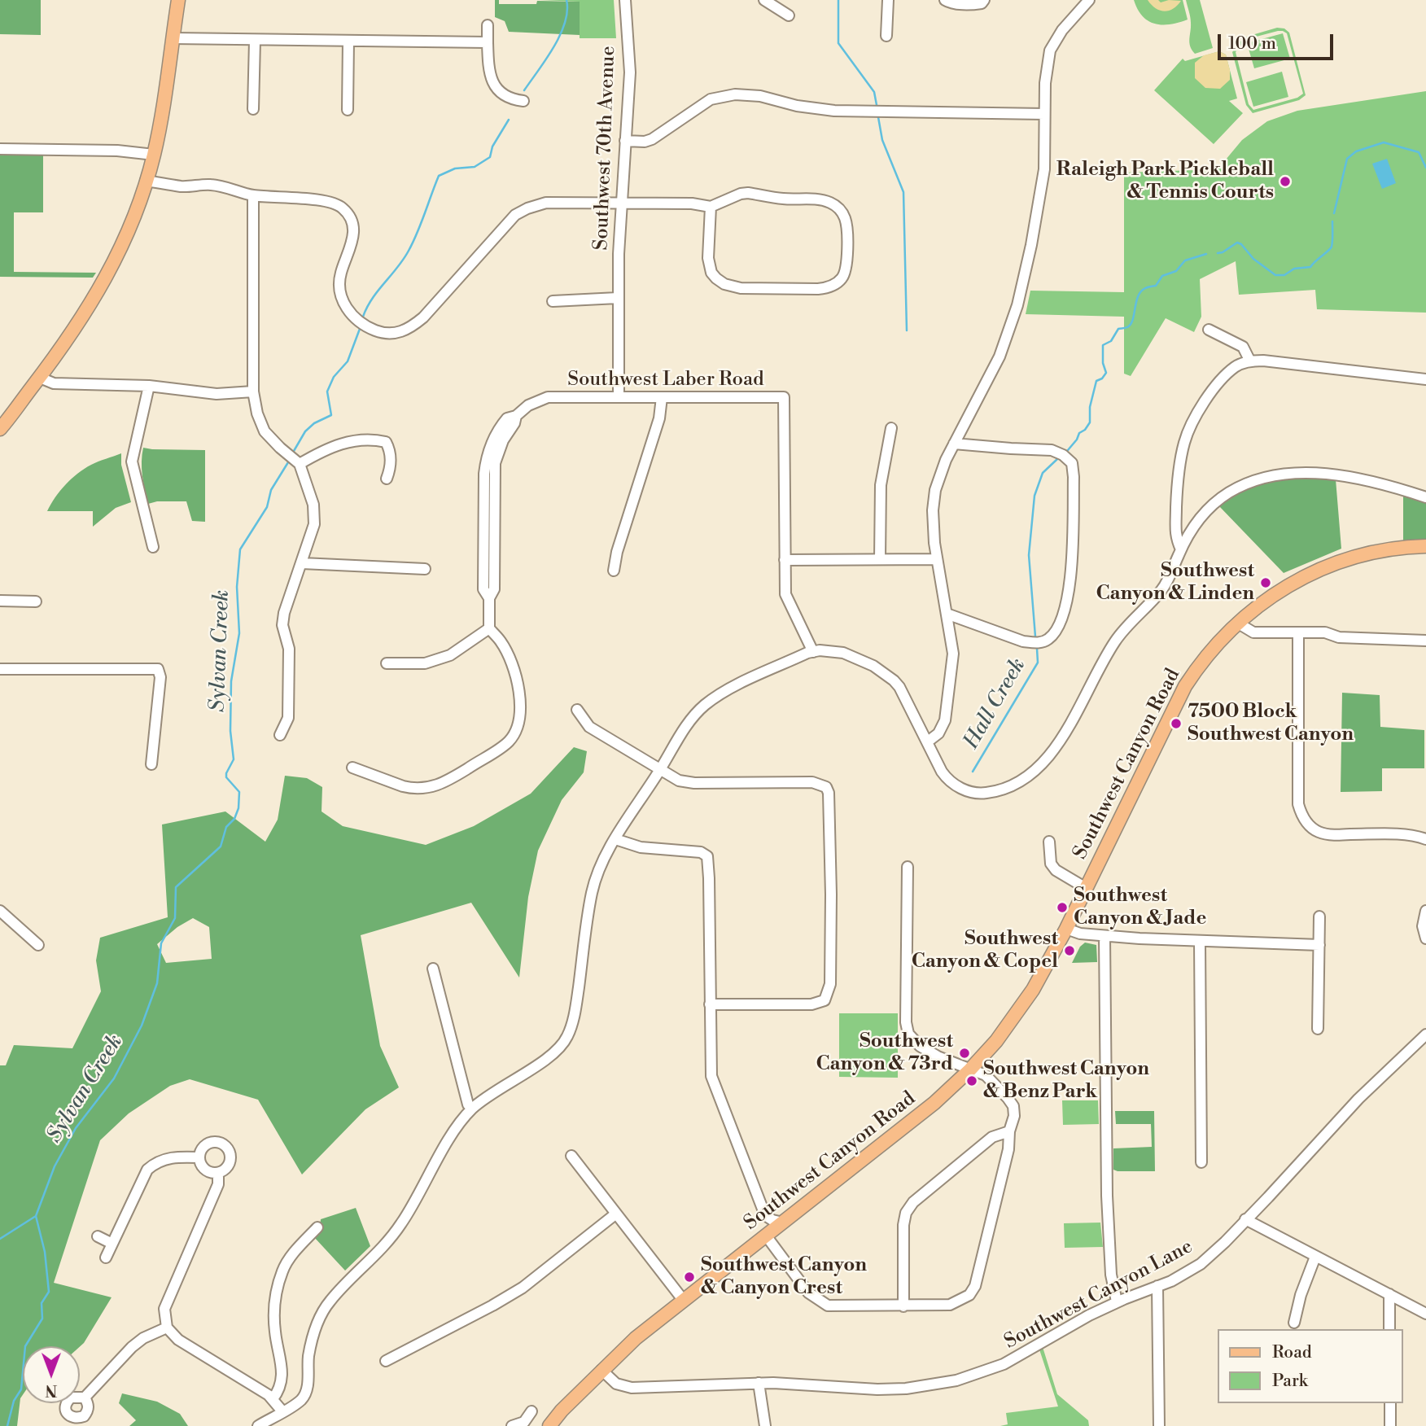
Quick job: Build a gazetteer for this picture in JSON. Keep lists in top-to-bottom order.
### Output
{
  "streets": {
    "main road": ["Southwest Canyon Road"],
    "street": ["Southwest 70th Avenue", "Southwest Laber Road", "Southwest Canyon Lane"]
  },
  "crossings": [
    ["Southwest 70th Avenue", "Southwest Laber Road"],
    ["Southwest Canyon Road", "Southwest Canyon Lane"]
  ],
  "water": ["Sylvan Creek", "Hall Creek"],
  "places": [
    "Raleigh Park Pickleball & Tennis Courts",
    "Southwest Canyon & Linden",
    "7500 Block Southwest Canyon",
    "Southwest Canyon & Jade",
    "Southwest Canyon & Copel",
    "Southwest Canyon & 73rd",
    "Southwest Canyon & Benz Park",
    "Southwest Canyon & Canyon Crest"
  ],
  "legend": ["Road", "Park"],
  "scale_bar": "100 m",
  "north": "bottom"
}
